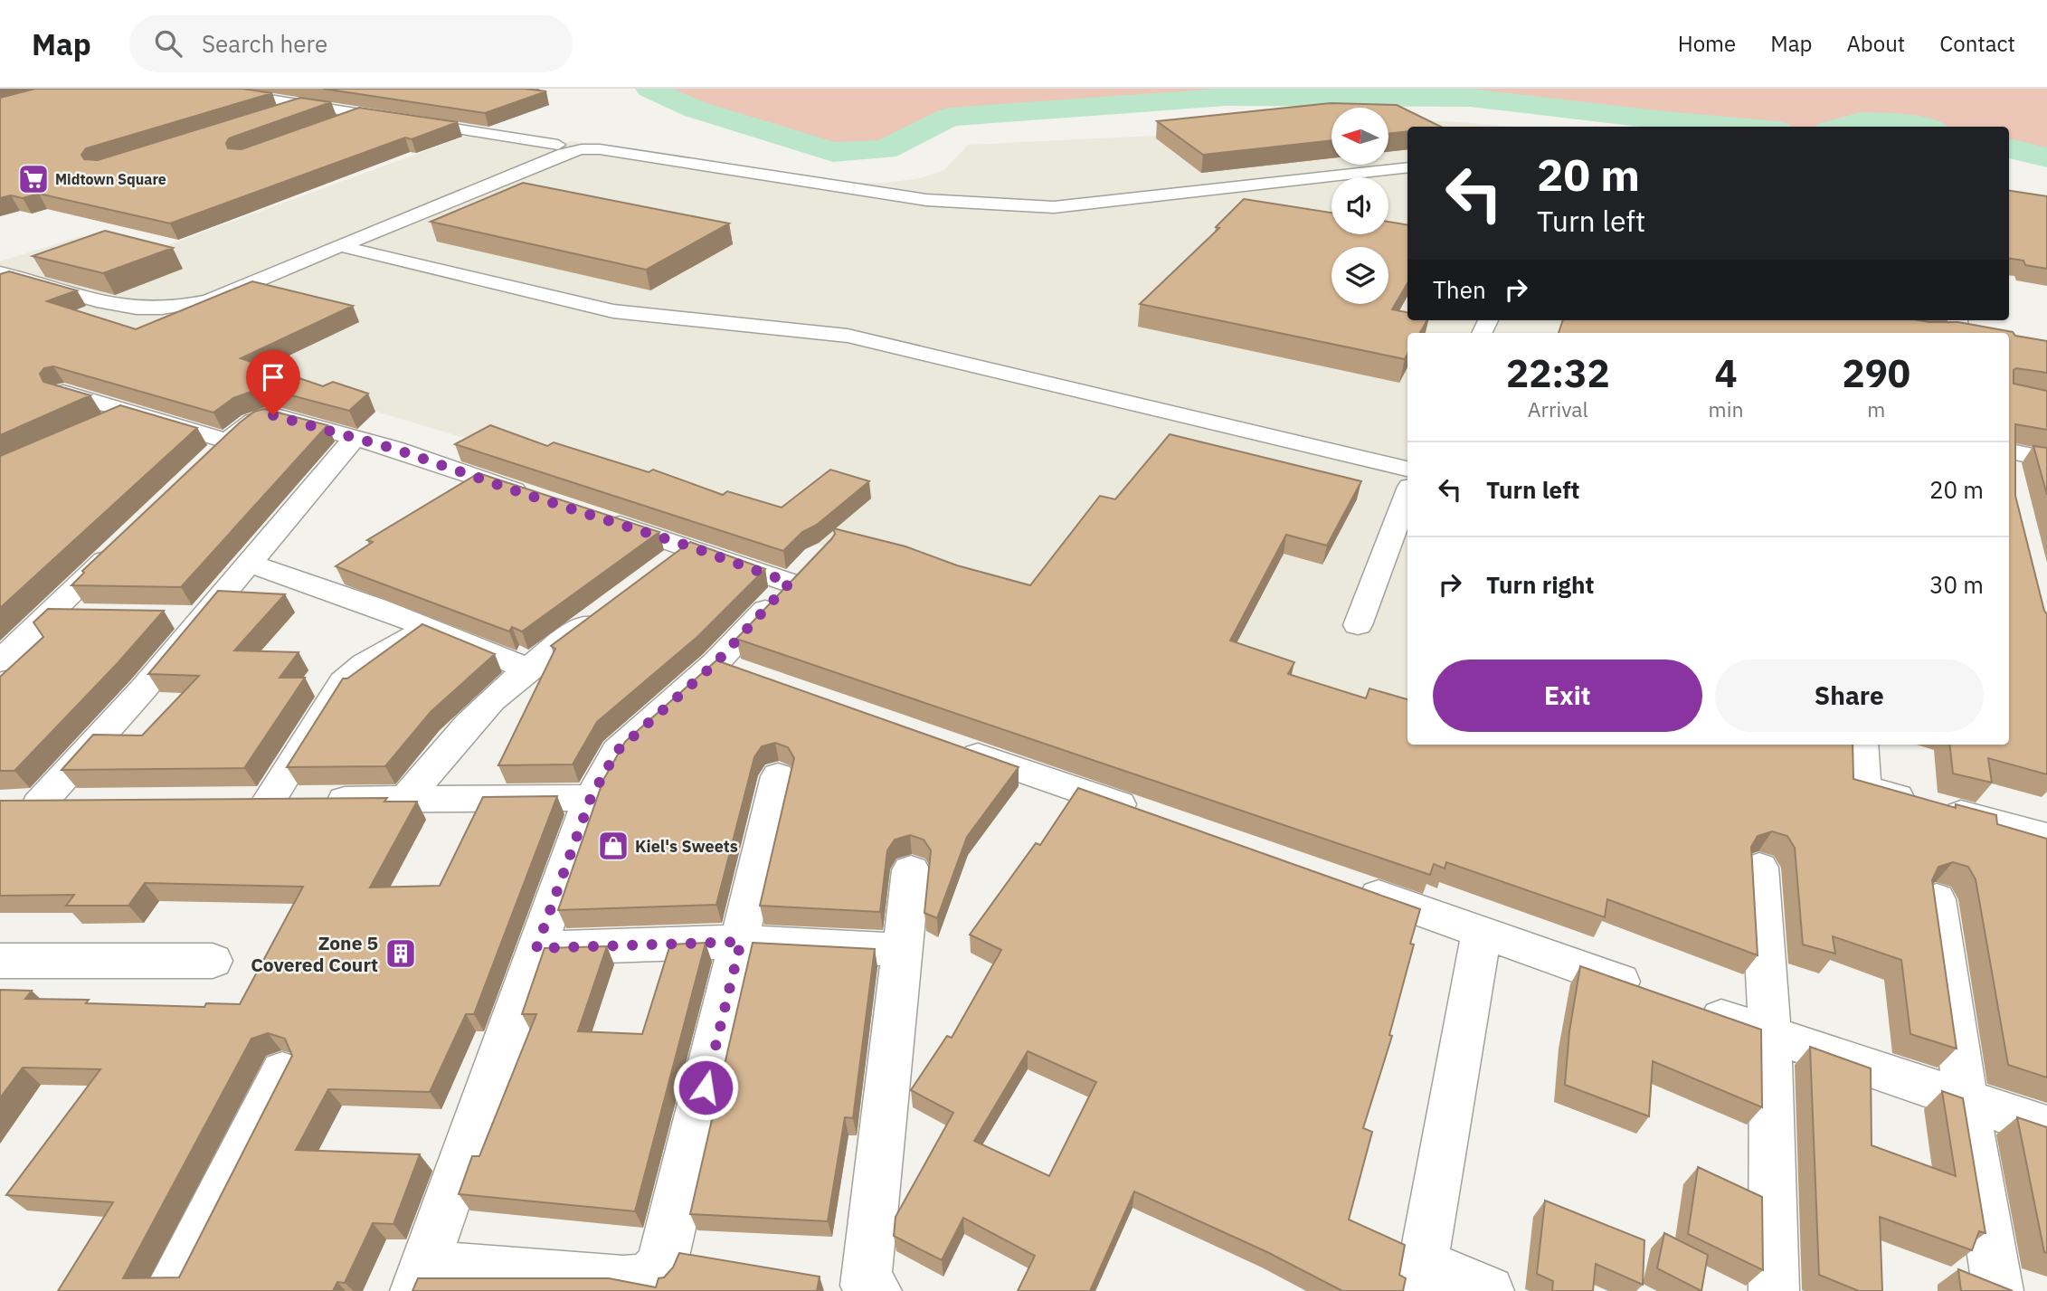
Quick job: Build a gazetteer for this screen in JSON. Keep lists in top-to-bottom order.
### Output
{
  "places": {
    "supermarket": ["Midtown Square"],
    "shop": ["Kiel's Sweets"],
    "building": ["Zone 5 Covered Court"]
  },
  "north": "left",
  "page": {
    "header": "Map",
    "search": "Search here",
    "nav": [
      "Home",
      "Map",
      "About",
      "Contact"
    ],
    "turn": ["20 m", "Turn left"],
    "then": "Then",
    "eta": [
      "22:32",
      "Arrival",
      "4",
      "min",
      "290",
      "m"
    ],
    "list": [
      {
        "name": "Turn left",
        "value": "20 m"
      },
      {
        "name": "Turn right",
        "value": "30 m"
      }
    ],
    "buttons": ["Exit", "Share"]
  }
}
